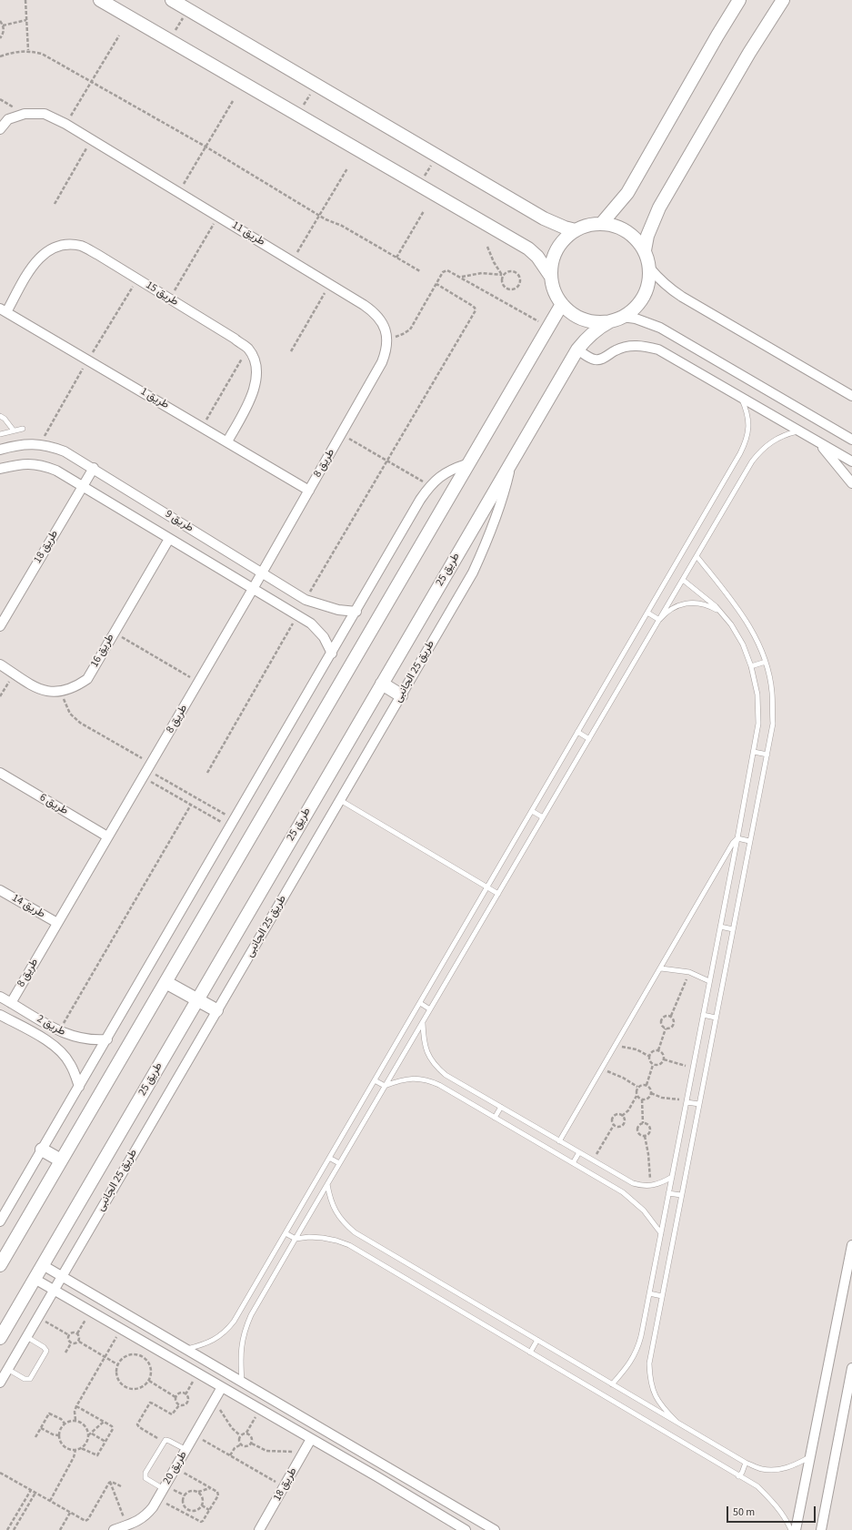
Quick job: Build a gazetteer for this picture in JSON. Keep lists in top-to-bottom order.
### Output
{
  "streets": {
    "street": [
      "طريق 11",
      "طريق 15",
      "طريق 1",
      "طريق 8",
      "طريق 9",
      "طريق 18",
      "طريق 25",
      "طريق 16",
      "طريق 25 الجانبى",
      "طريق 6",
      "طريق 14",
      "طريق 2",
      "طريق 20"
    ]
  },
  "crossings": [
    ["طريق 15", "طريق 1"],
    ["طريق 1", "طريق 8"],
    ["طريق 8", "طريق 9"],
    ["طريق 8", "طريق 6"],
    ["طريق 8", "طريق 14"],
    ["طريق 8", "طريق 2"],
    ["طريق 9", "طريق 18"],
    ["طريق 9", "طريق 16"],
    ["طريق 25", "طريق 25 الجانبى"]
  ],
  "scale_bar": "50 m"
}
